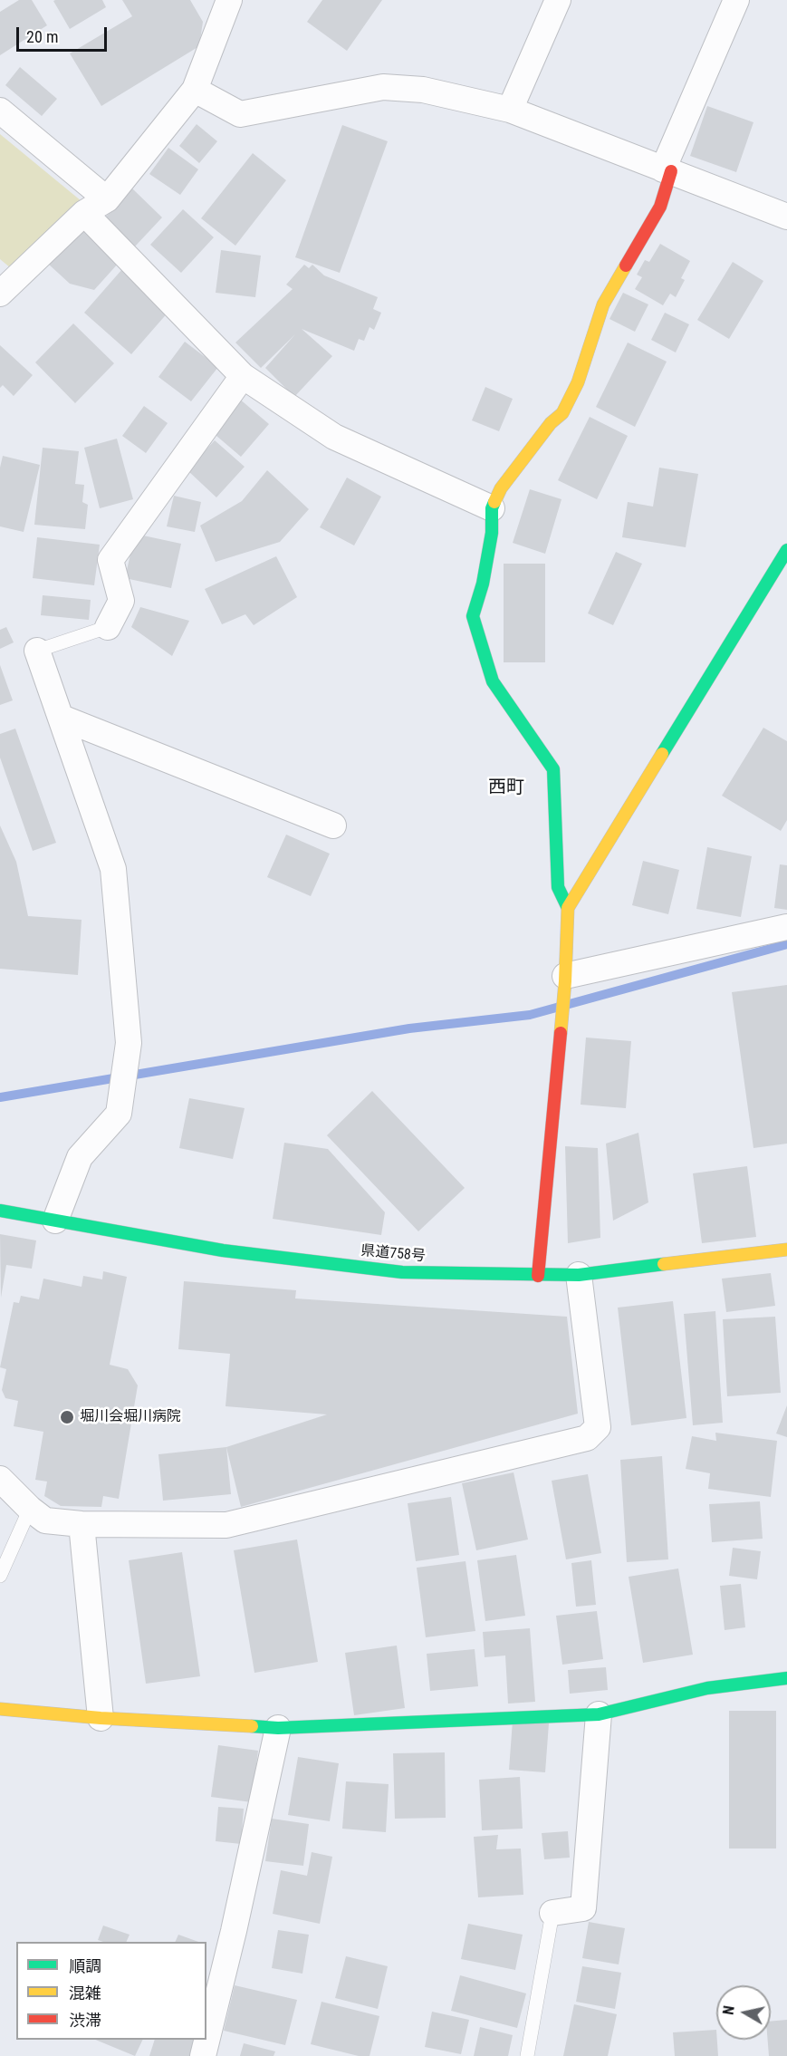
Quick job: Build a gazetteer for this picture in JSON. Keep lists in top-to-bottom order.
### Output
{
  "streets": {
    "street": ["県道758号"]
  },
  "districts": ["西町"],
  "places": ["堀川会堀川病院"],
  "legend": ["順調", "混雑", "渋滞"],
  "scale_bar": "20 m",
  "north": "left"
}
